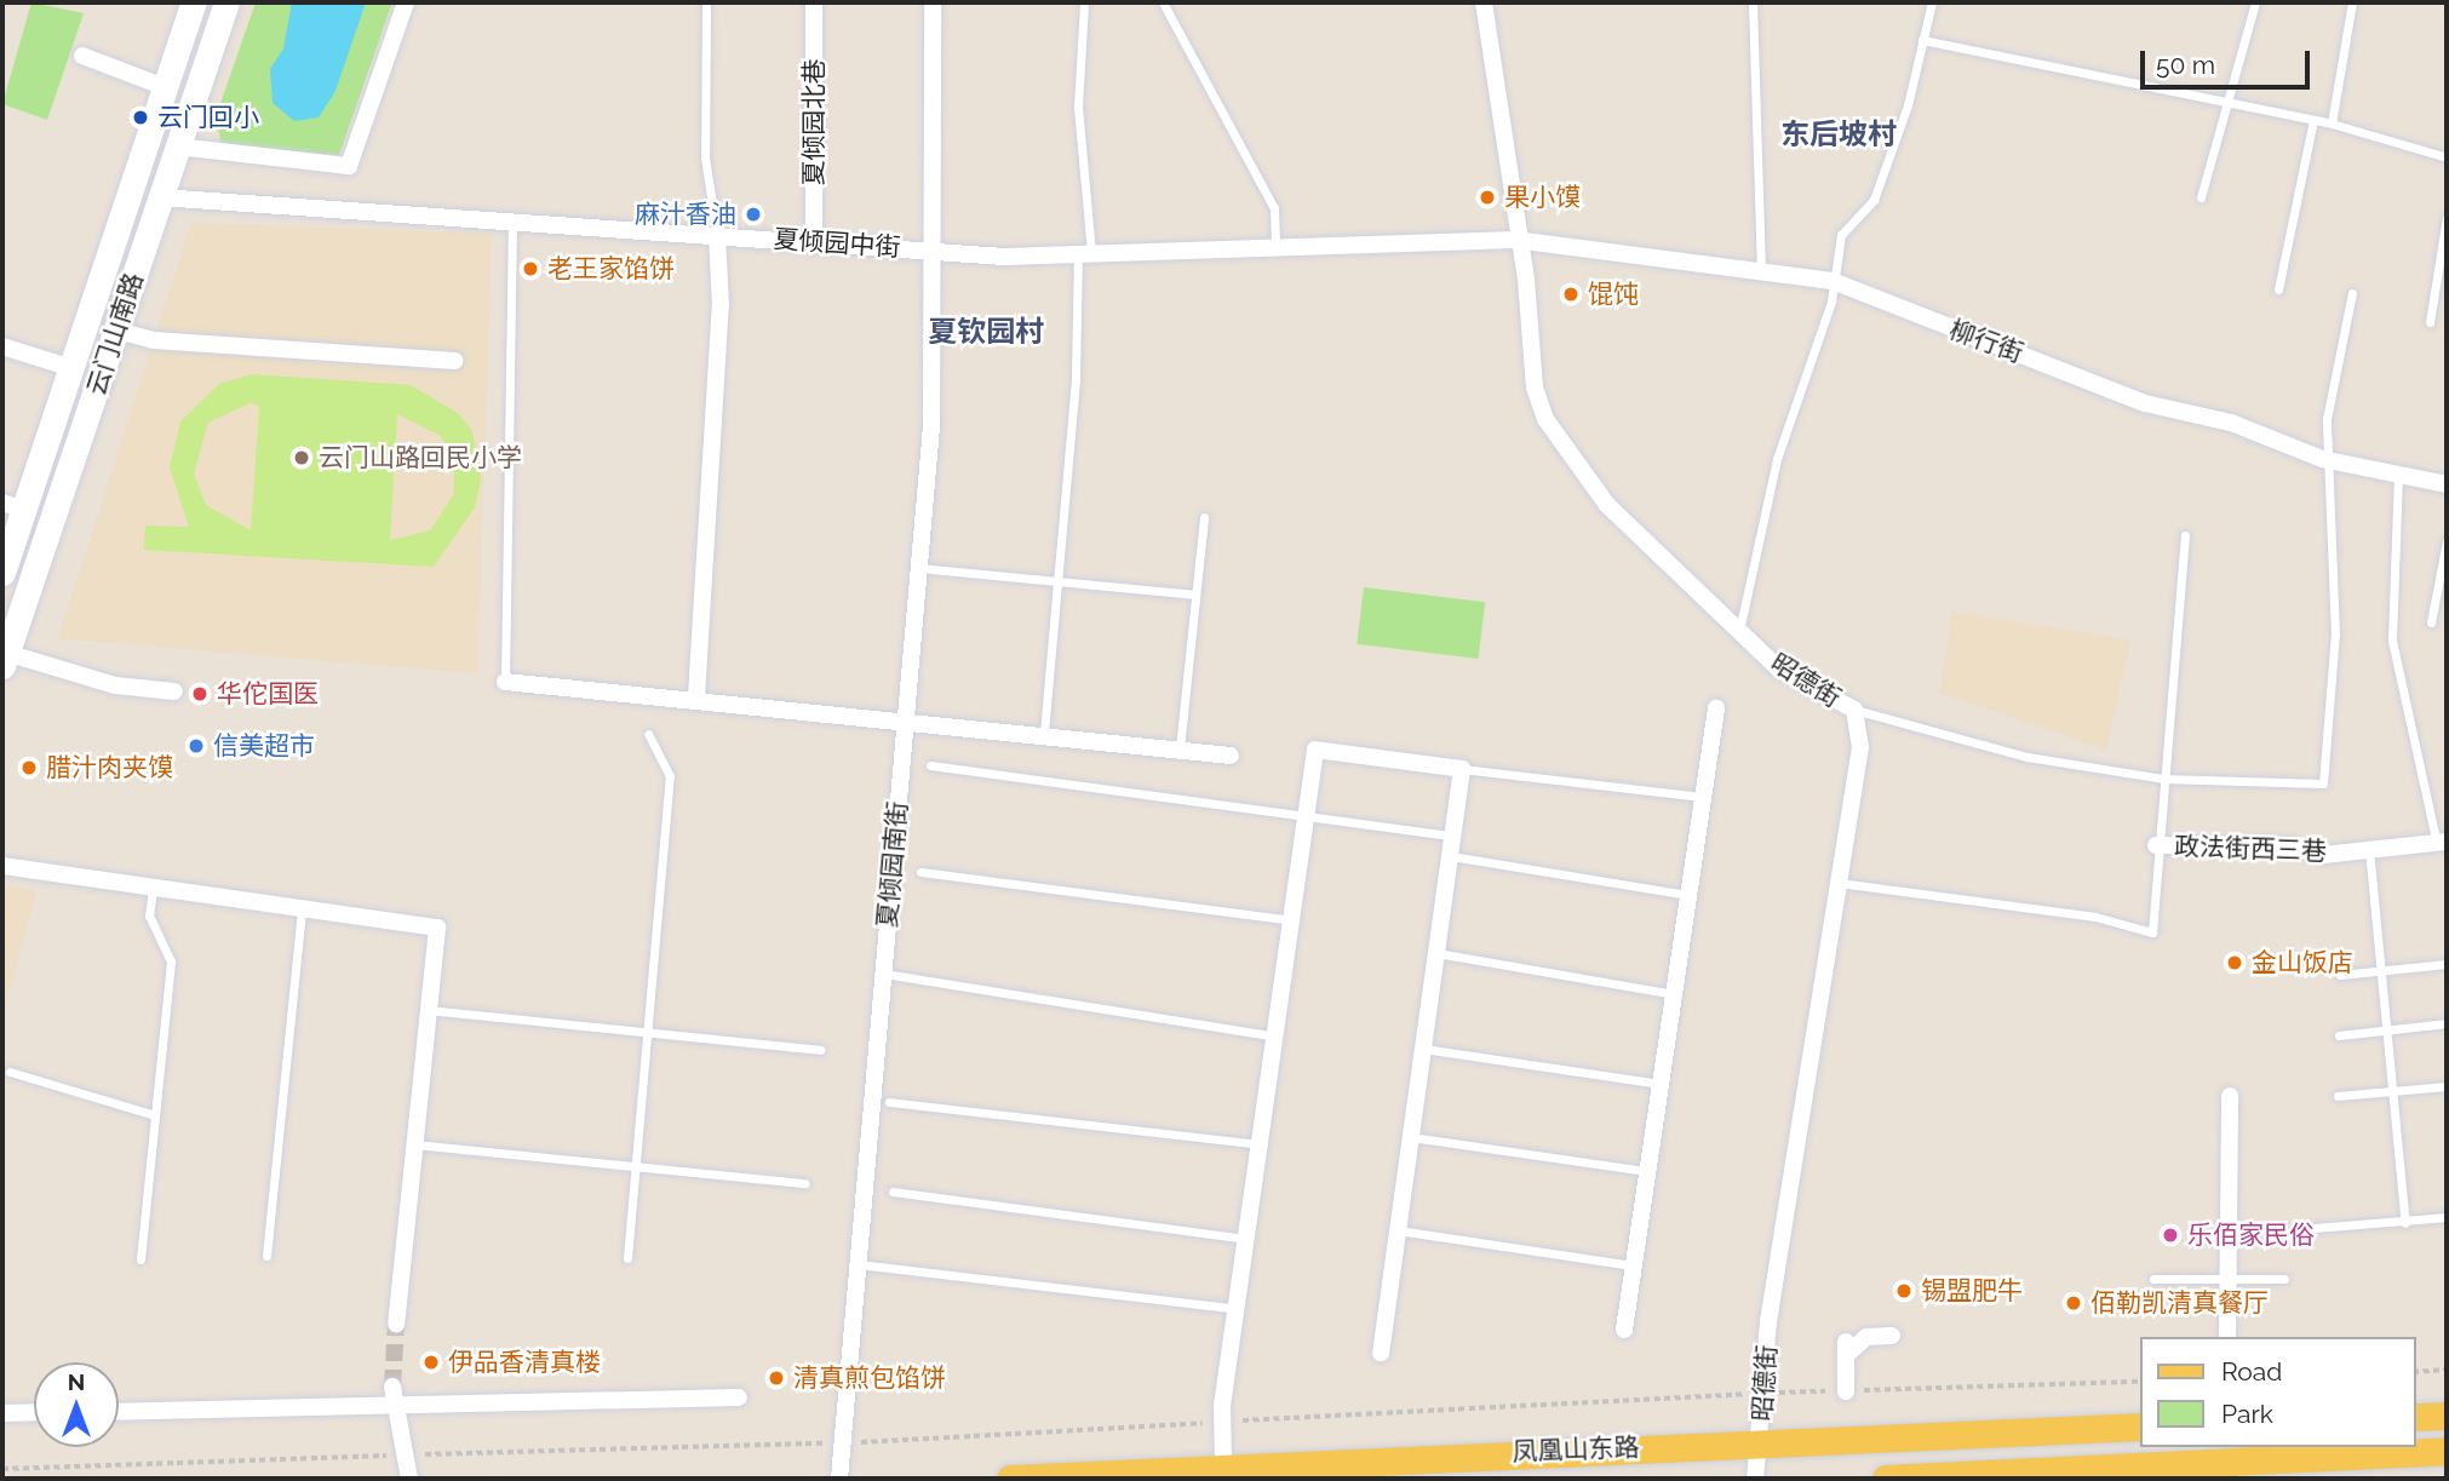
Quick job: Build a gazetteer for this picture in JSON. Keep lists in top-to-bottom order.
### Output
{
  "streets": {
    "main road": ["云门山南路", "凤凰山东路"],
    "street": [
      "夏倾园北巷",
      "夏倾园中街",
      "柳行街",
      "昭德街",
      "政法街西三巷",
      "夏倾园南街"
    ]
  },
  "crossings": [
    ["夏倾园北巷", "夏倾园中街"],
    ["夏倾园中街", "云门山南路"],
    ["夏倾园中街", "柳行街"],
    ["夏倾园中街", "昭德街"],
    ["夏倾园中街", "夏倾园南街"],
    ["柳行街", "昭德街"],
    ["昭德街", "凤凰山东路"]
  ],
  "districts": ["东后坡村", "夏钦园村"],
  "places": [
    "云门回小",
    "果小馍",
    "麻汁香油",
    "老王家馅饼",
    "馄饨",
    "云门山路回民小学",
    "华佗国医",
    "信美超市",
    "腊汁肉夹馍",
    "金山饭店",
    "乐佰家民俗",
    "锡盟肥牛",
    "佰勒凯清真餐厅",
    "伊品香清真楼",
    "清真煎包馅饼"
  ],
  "legend": ["Road", "Park"],
  "scale_bar": "50 m",
  "north": "top"
}
